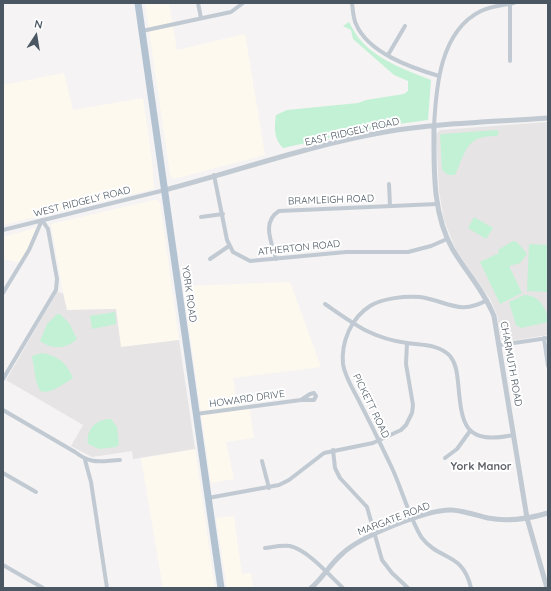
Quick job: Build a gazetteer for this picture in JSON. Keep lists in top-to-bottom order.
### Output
{
  "streets": {
    "main road": ["YORK ROAD"],
    "street": [
      "EAST RIDGELY ROAD",
      "BRAMLEIGH ROAD",
      "WEST RIDGELY ROAD",
      "ATHERTON ROAD",
      "CHARMUTH ROAD",
      "HOWARD DRIVE",
      "PICKETT ROAD",
      "MARGATE ROAD"
    ]
  },
  "crossings": [
    ["EAST RIDGELY ROAD", "WEST RIDGELY ROAD"],
    ["EAST RIDGELY ROAD", "YORK ROAD"],
    ["EAST RIDGELY ROAD", "CHARMUTH ROAD"],
    ["BRAMLEIGH ROAD", "ATHERTON ROAD"],
    ["BRAMLEIGH ROAD", "CHARMUTH ROAD"],
    ["WEST RIDGELY ROAD", "YORK ROAD"],
    ["ATHERTON ROAD", "CHARMUTH ROAD"],
    ["YORK ROAD", "HOWARD DRIVE"],
    ["CHARMUTH ROAD", "PICKETT ROAD"],
    ["CHARMUTH ROAD", "MARGATE ROAD"],
    ["PICKETT ROAD", "MARGATE ROAD"]
  ],
  "districts": ["York Manor"],
  "north": "top"
}
